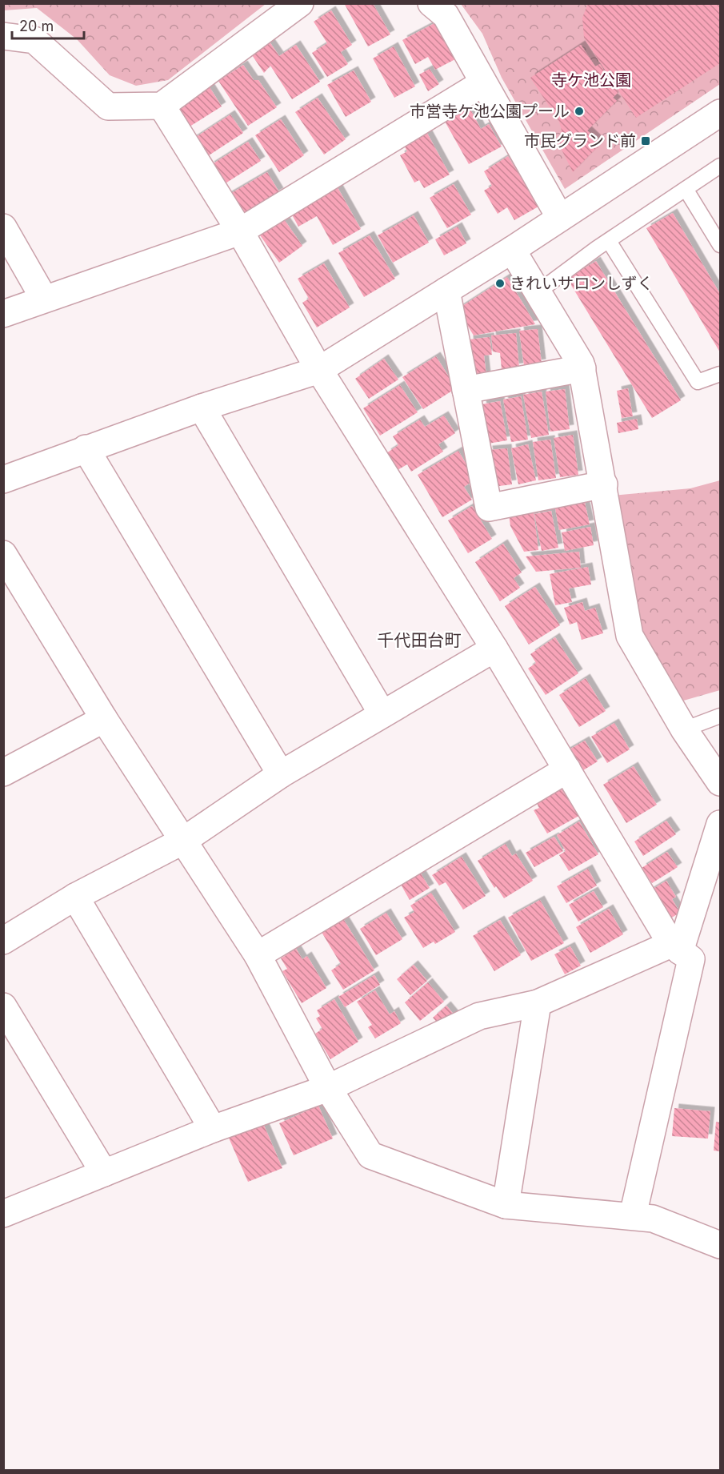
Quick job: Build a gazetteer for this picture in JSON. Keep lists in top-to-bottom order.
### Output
{
  "districts": ["千代田台町"],
  "parks": ["寺ケ池公園"],
  "places": {
    "other": ["市営寺ケ池公園プール", "きれいサロンしずく"],
    "transit": ["市民グランド前"]
  },
  "scale_bar": "20 m"
}
